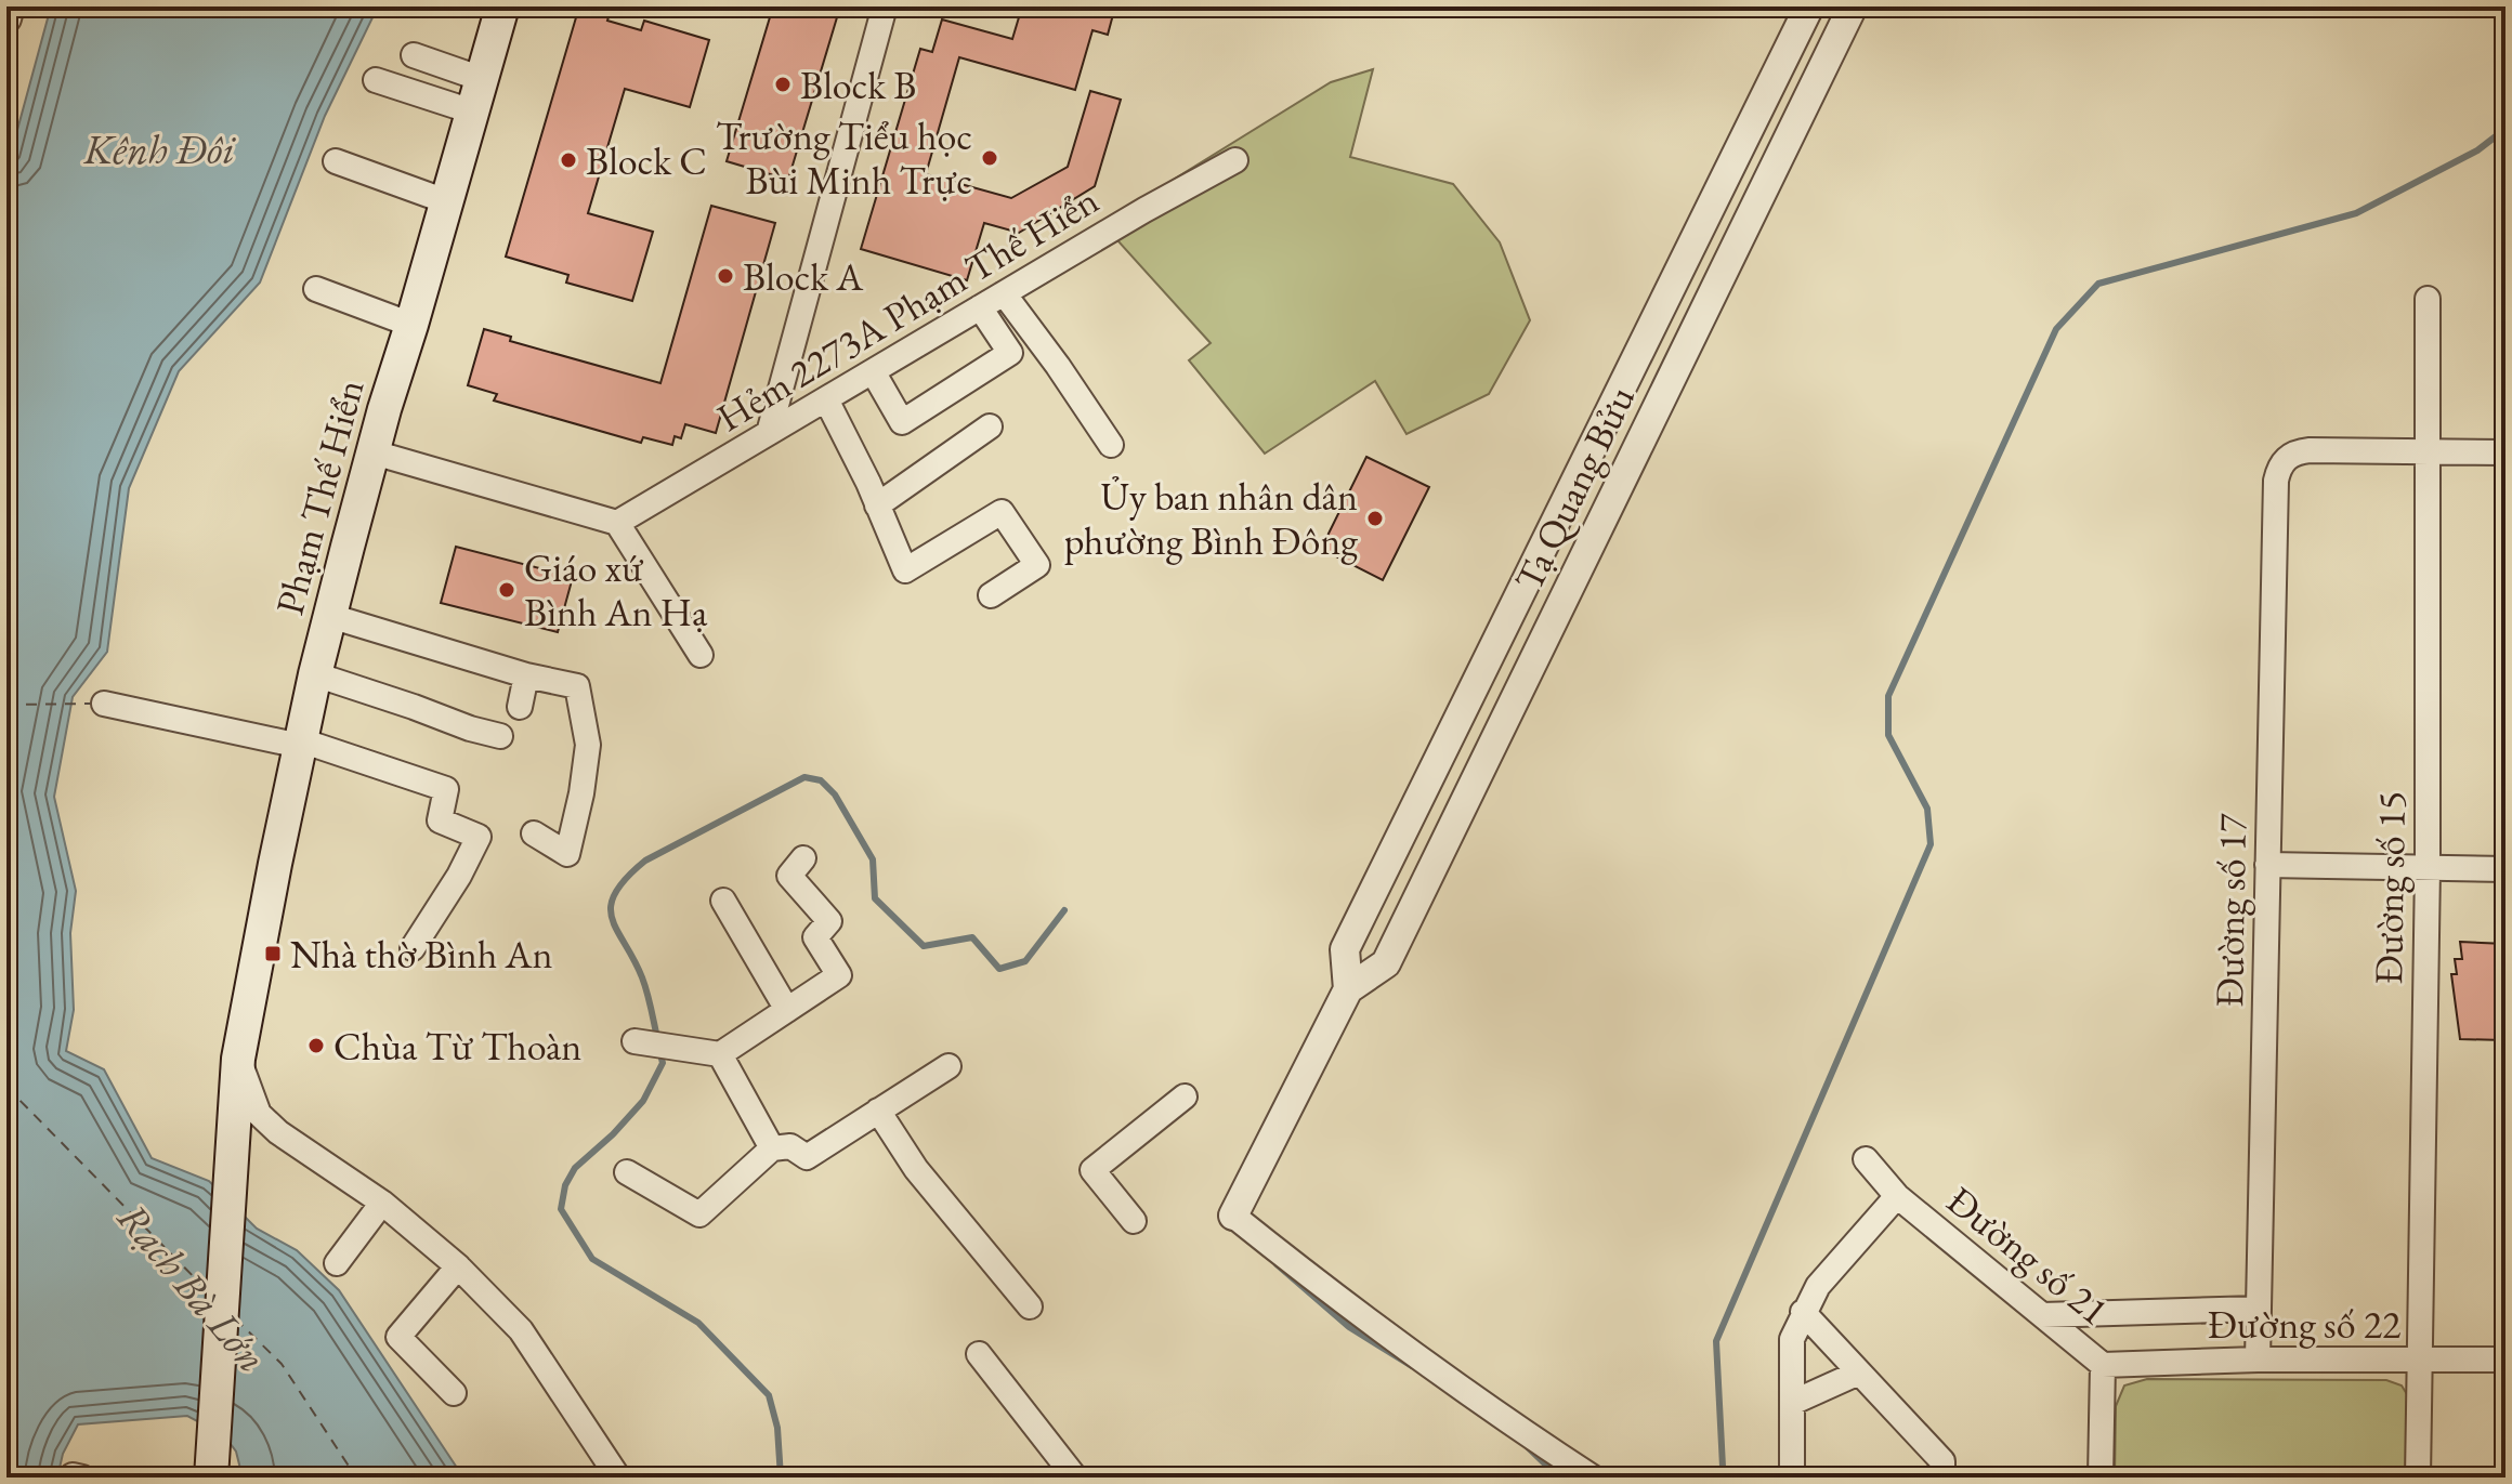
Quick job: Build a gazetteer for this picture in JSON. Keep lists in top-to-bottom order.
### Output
{
  "streets": {
    "main road": ["Phạm Thế Hiển"],
    "street": [
      "Hẻm 2273A Phạm Thế Hiển",
      "Tạ Quang Bửu",
      "Đường số 15",
      "Đường số 17",
      "Đường số 21",
      "Đường số 22"
    ]
  },
  "crossings": [
    ["Đường số 15", "Đường số 17"],
    ["Đường số 15", "Đường số 22"],
    ["Đường số 17", "Đường số 22"],
    ["Đường số 21", "Đường số 22"]
  ],
  "water": ["Kênh Đôi", "Rạch Bà Lớn"],
  "places": {
    "other": [
      "Block B",
      "Trường Tiểu học Bùi Minh Trực",
      "Block C",
      "Block A",
      "Ủy ban nhân dân phường Bình Đông",
      "Giáo xứ Bình An Hạ",
      "Chùa Từ Thoàn"
    ],
    "transit": ["Nhà thờ Bình An"]
  }
}
